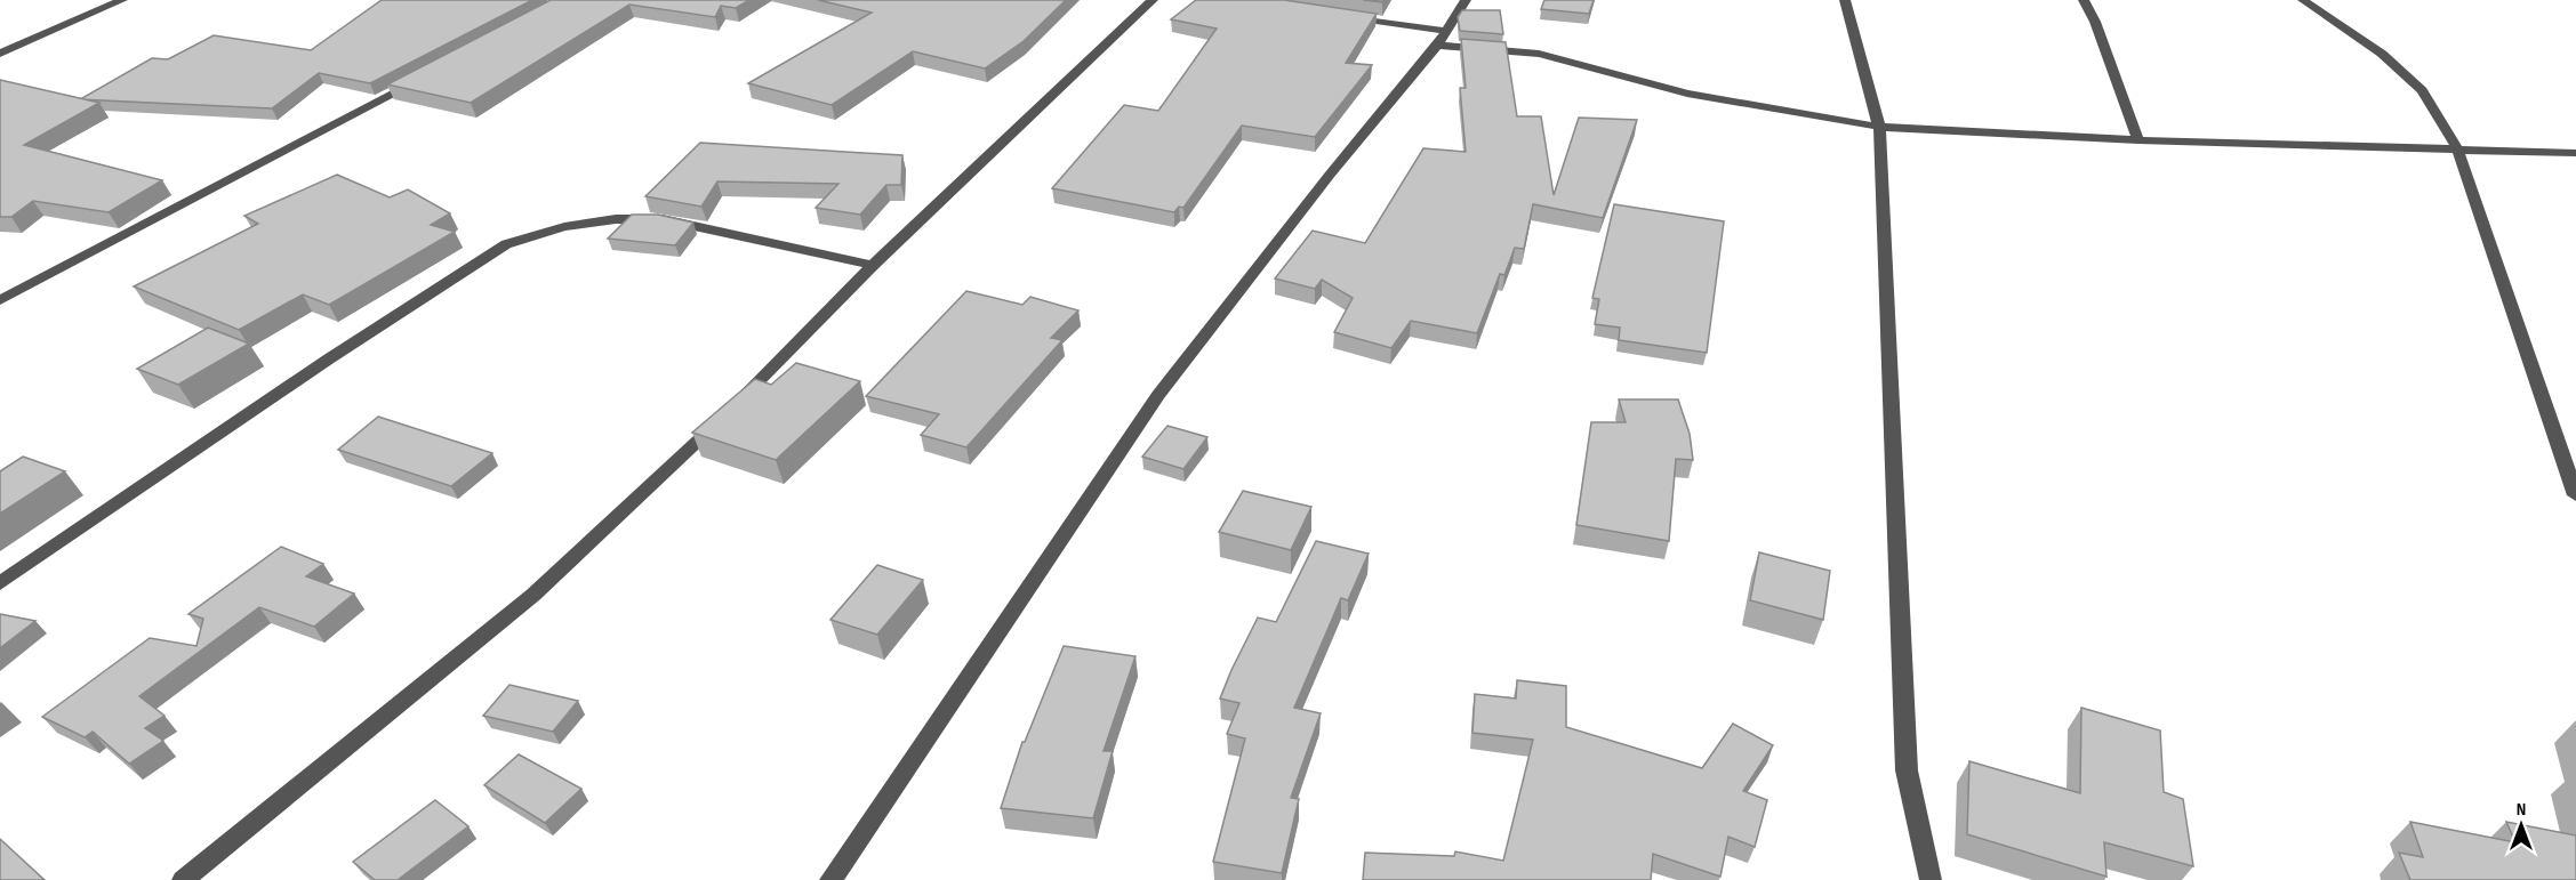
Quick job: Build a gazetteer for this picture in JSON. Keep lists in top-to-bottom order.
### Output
{
  "north": "top"
}
